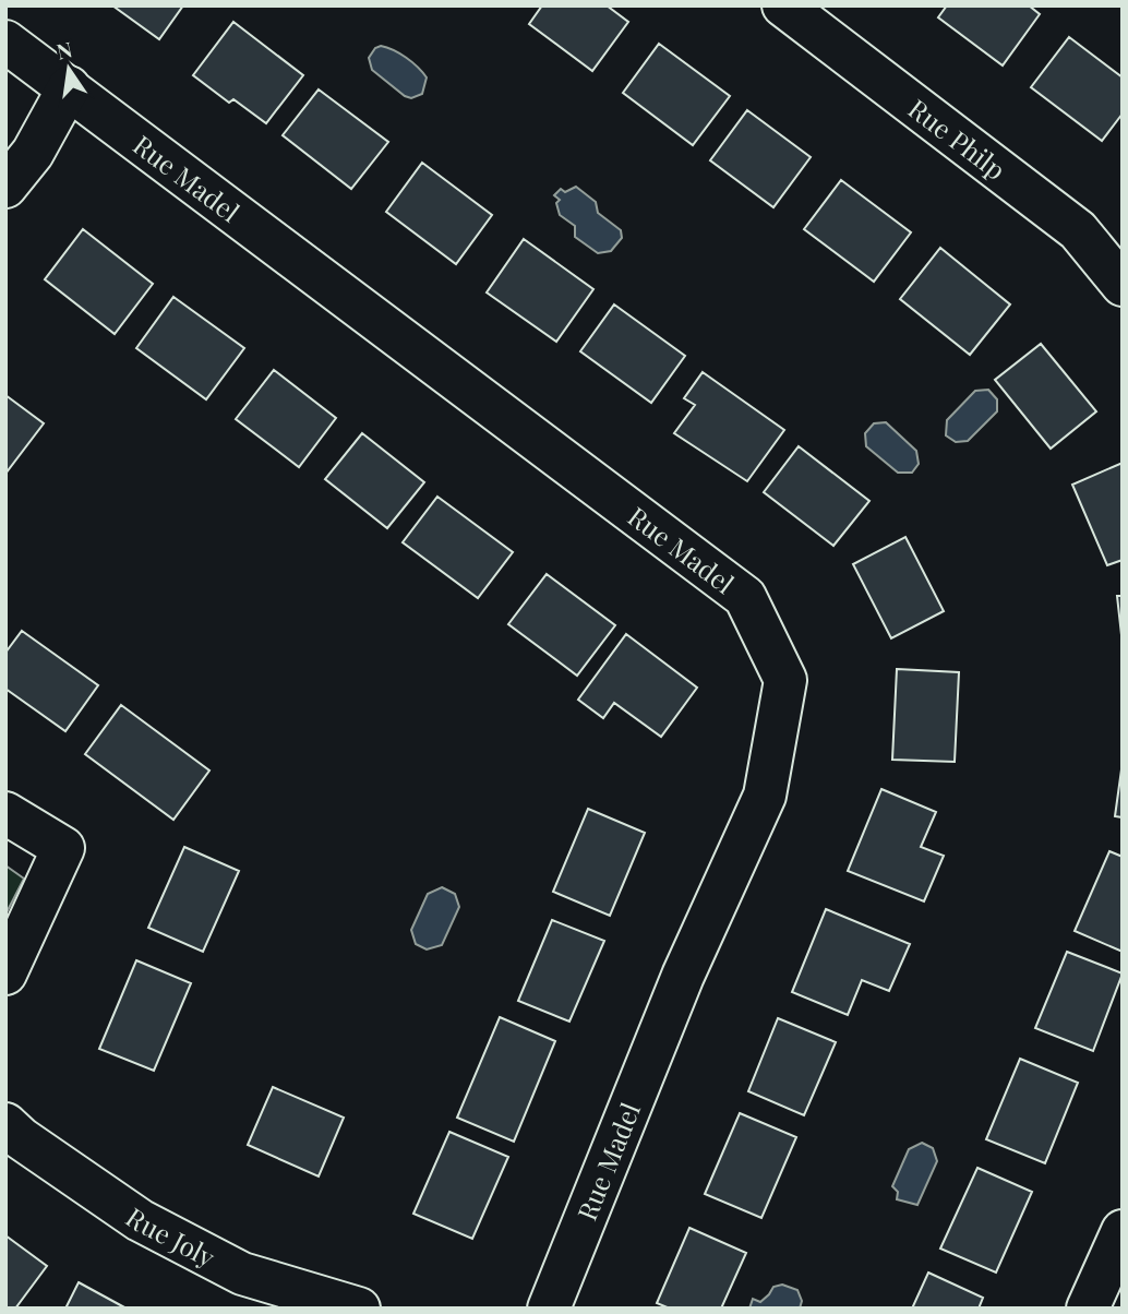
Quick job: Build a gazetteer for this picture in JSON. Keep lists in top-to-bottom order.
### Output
{
  "streets": {
    "street": ["Rue Philp", "Rue Madel", "Rue Joly"]
  },
  "north": "top"
}
